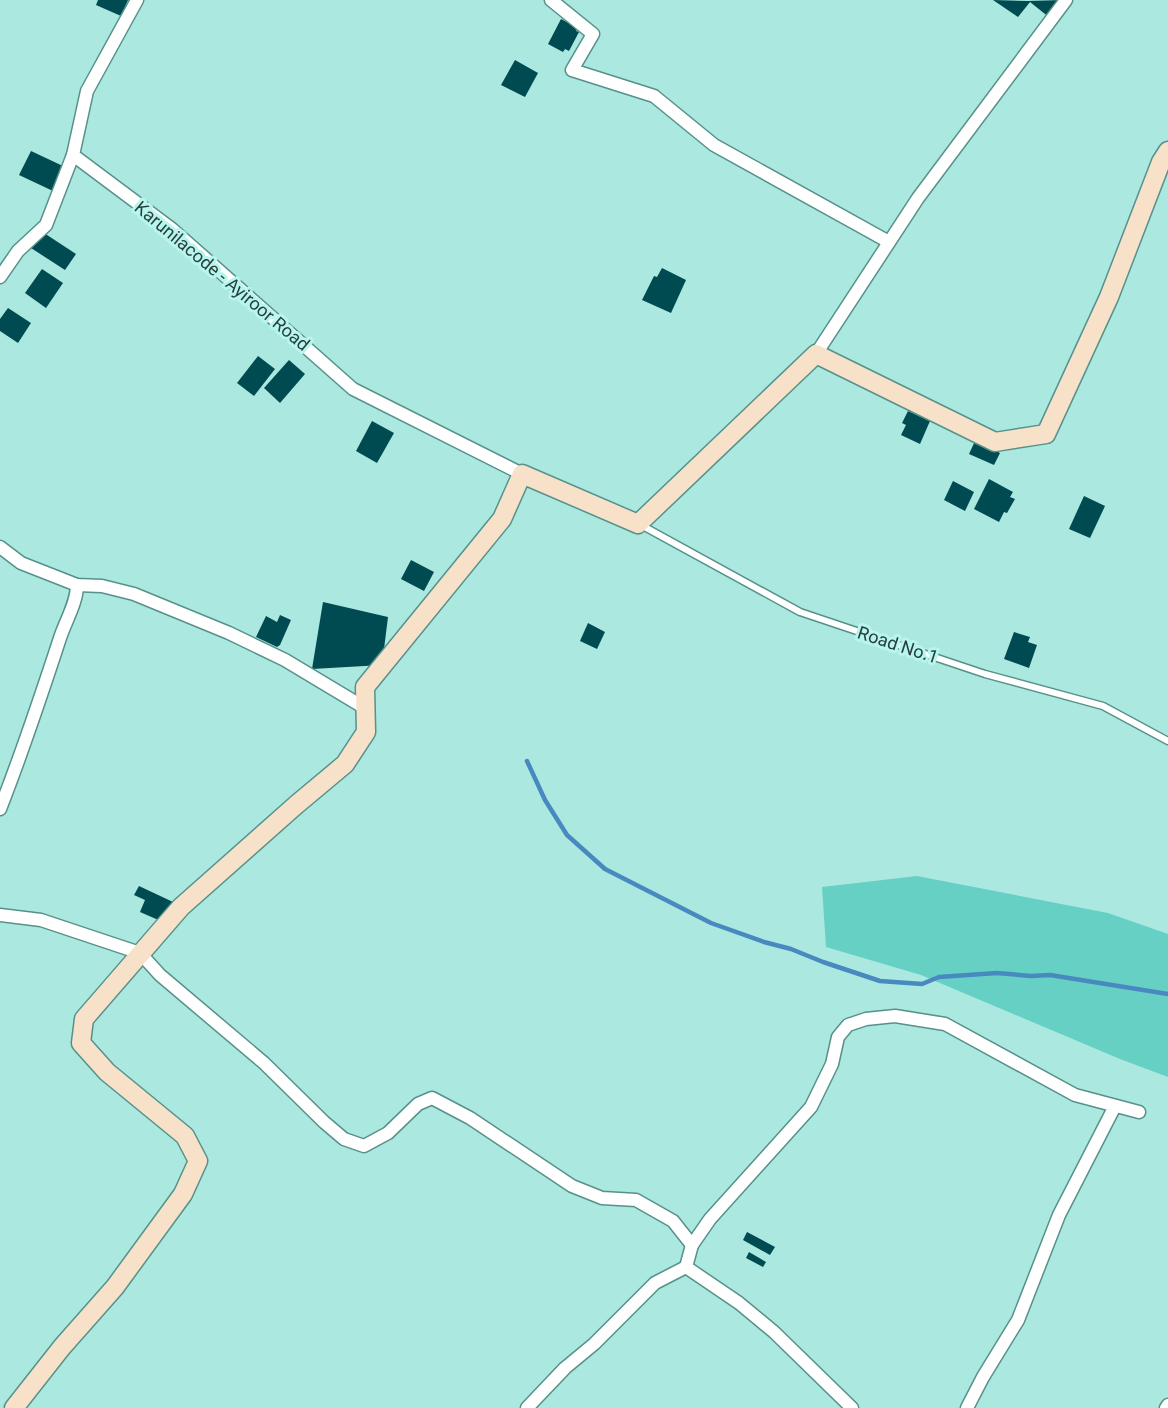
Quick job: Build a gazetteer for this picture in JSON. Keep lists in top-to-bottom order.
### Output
{
  "streets": {
    "street": ["Karunilacode - Ayiroor Road"],
    "lane": ["Road No.1"]
  }
}
